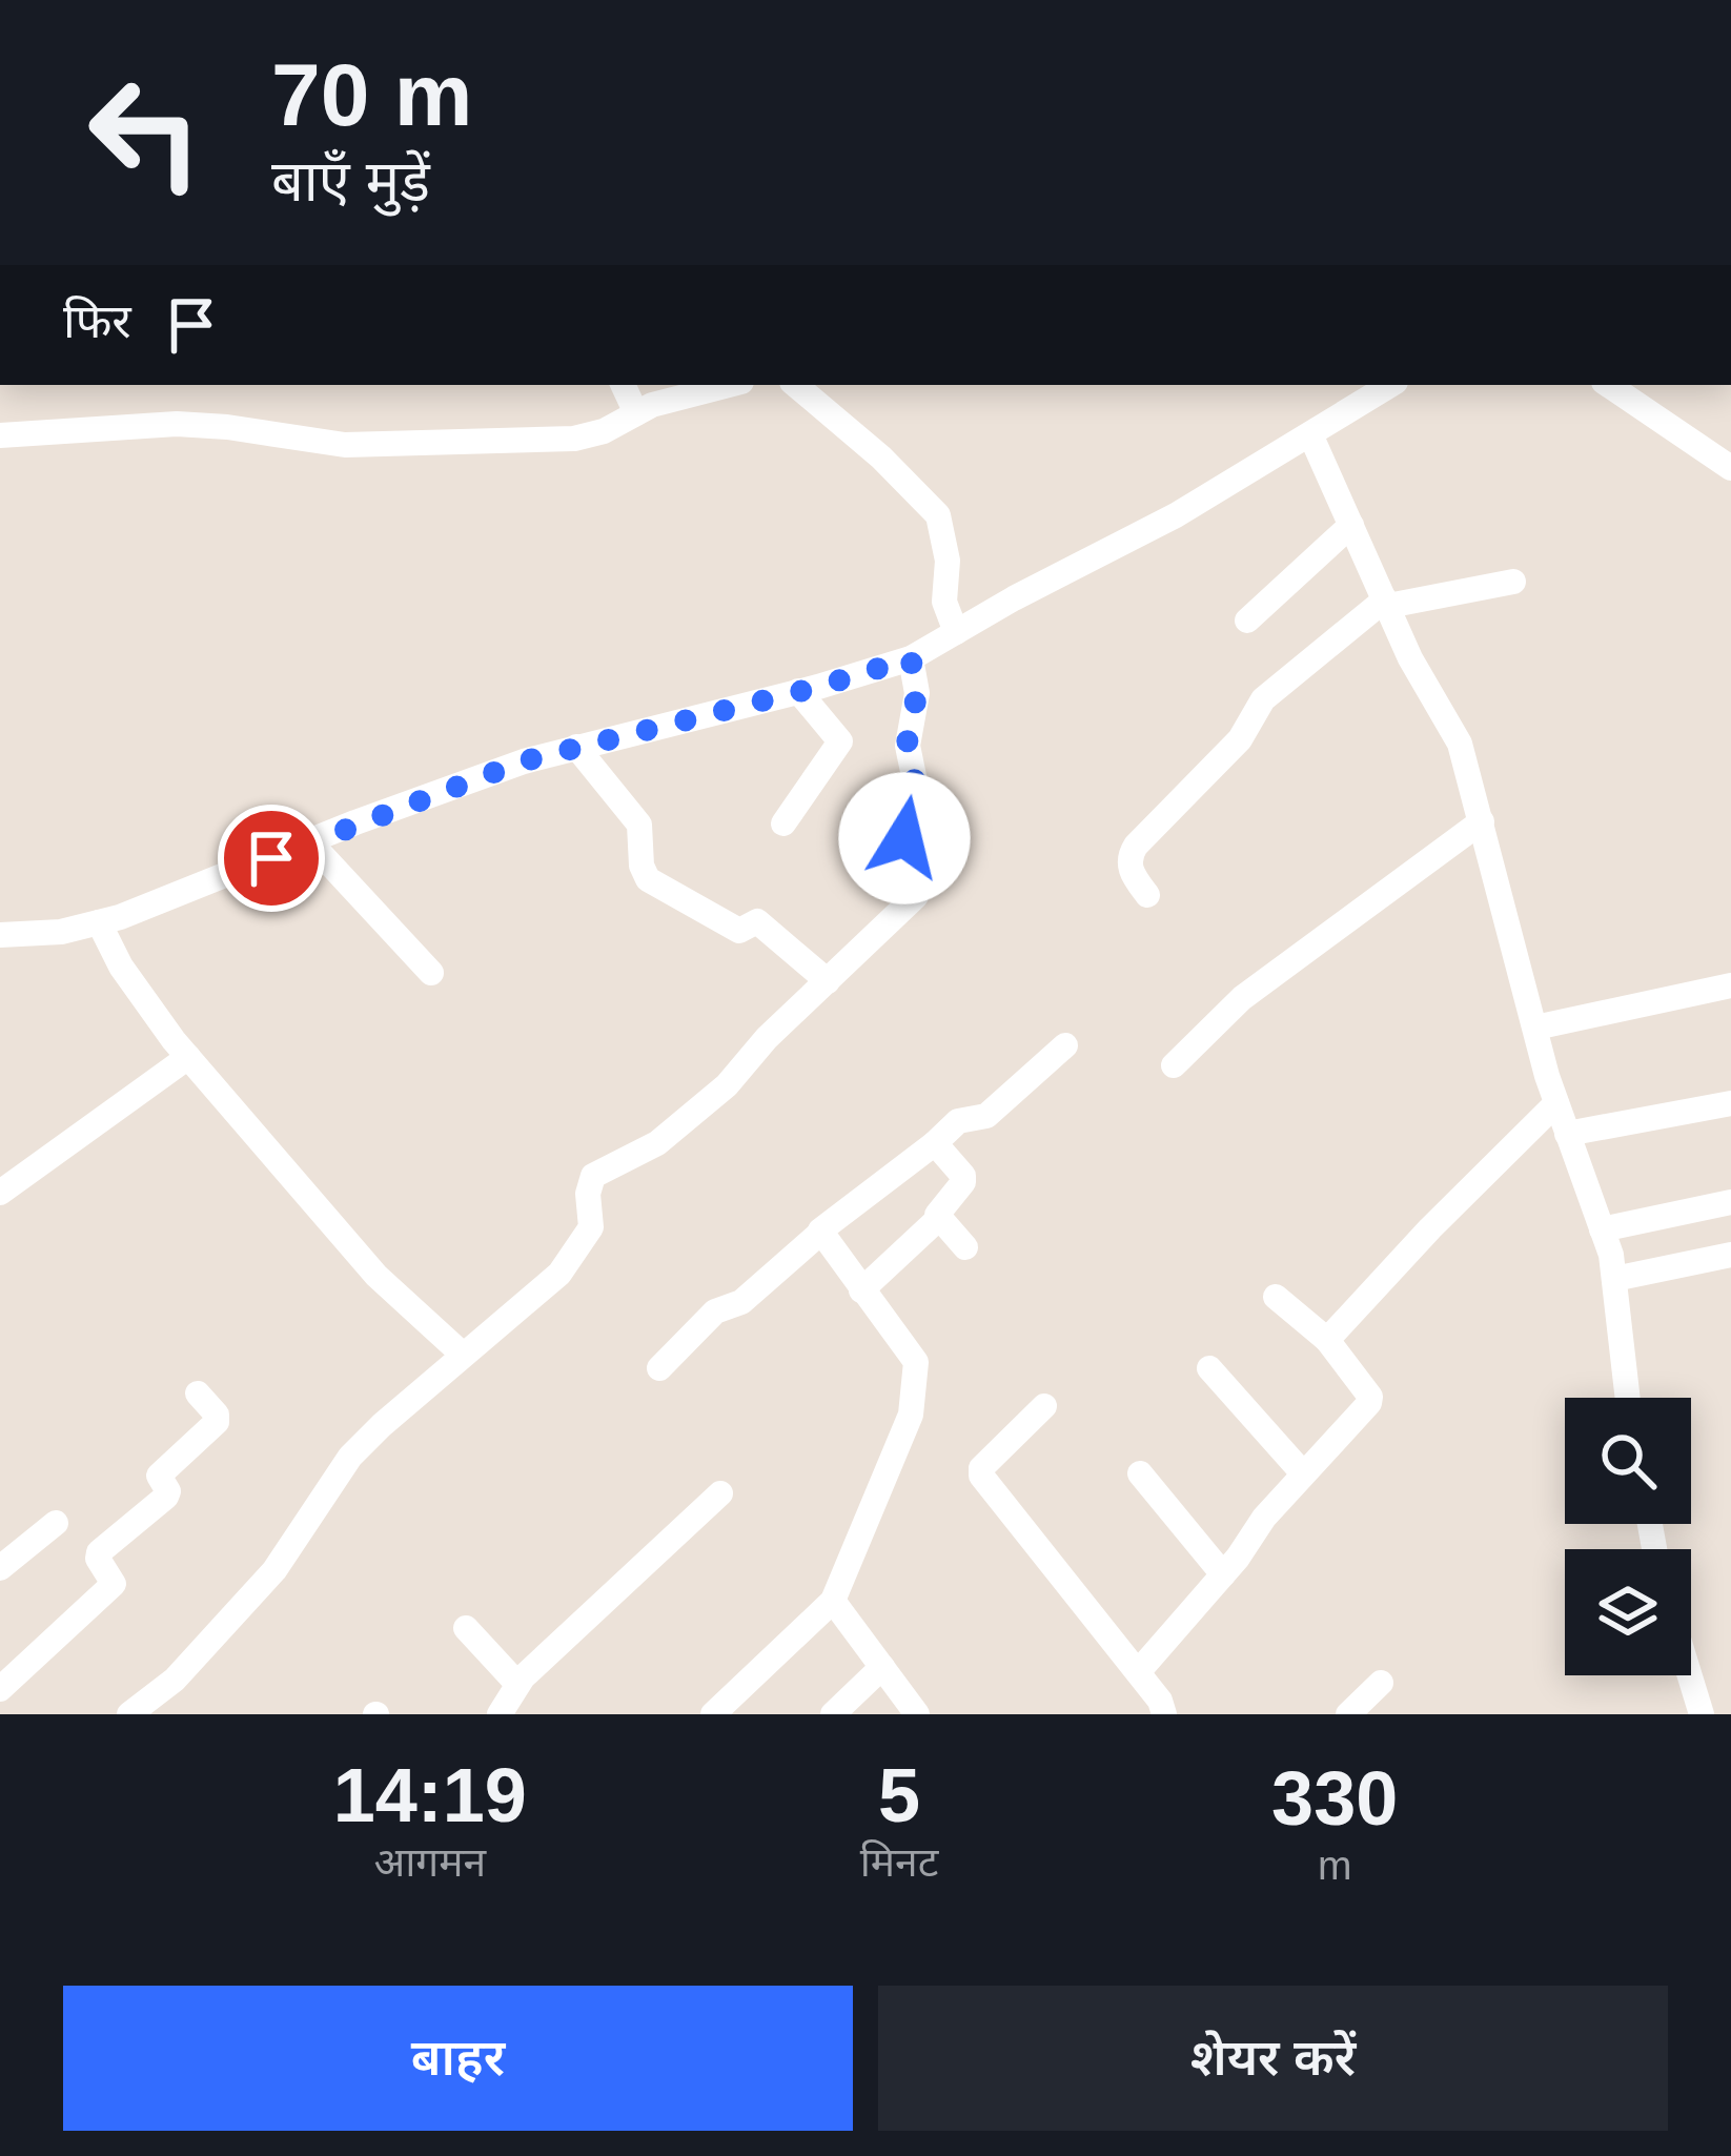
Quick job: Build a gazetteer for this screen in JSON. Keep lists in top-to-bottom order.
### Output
{
  "page": {
    "turn": ["70 m", "बाएँ मुड़ें"],
    "then": "फिर",
    "eta": [
      "14:19",
      "आगमन",
      "5",
      "मिनट",
      "330",
      "m"
    ],
    "buttons": ["बाहर", "शेयर करें"]
  }
}
